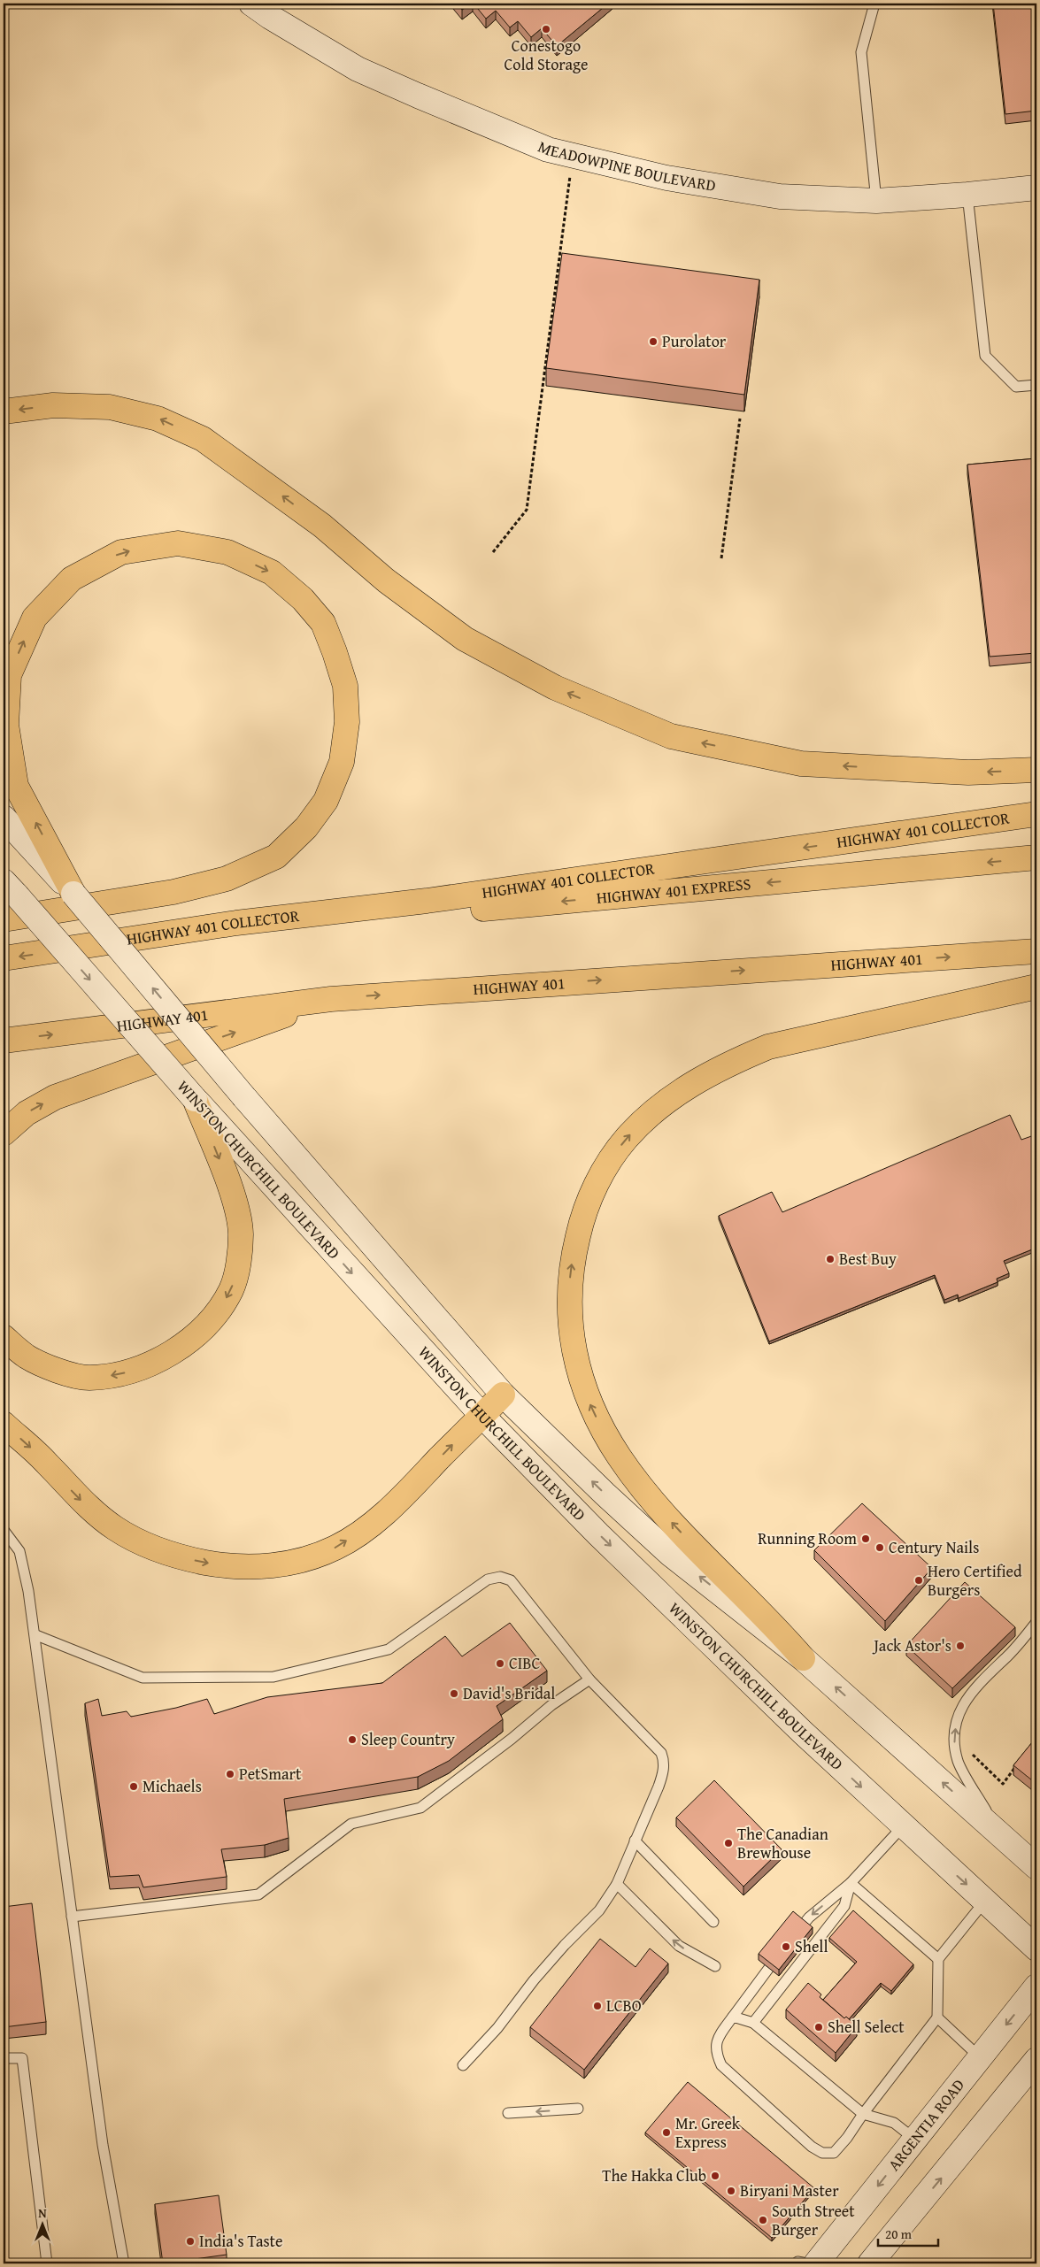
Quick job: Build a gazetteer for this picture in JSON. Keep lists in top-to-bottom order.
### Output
{
  "streets": {
    "highway": ["HIGHWAY 401 COLLECTOR", "HIGHWAY 401 EXPRESS", "HIGHWAY 401"],
    "main road": ["MEADOWPINE BOULEVARD", "WINSTON CHURCHILL BOULEVARD", "ARGENTIA ROAD"]
  },
  "crossings": [
    ["HIGHWAY 401 COLLECTOR", "HIGHWAY 401 EXPRESS"]
  ],
  "one_way": ["HIGHWAY 401 COLLECTOR", "HIGHWAY 401 EXPRESS"],
  "places": [
    "Conestogo Cold Storage",
    "Purolator",
    "Best Buy",
    "Running Room",
    "Century Nails",
    "Hero Certified Burgers",
    "Jack Astor's",
    "CIBC",
    "David's Bridal",
    "Sleep Country",
    "PetSmart",
    "Michaels",
    "The Canadian Brewhouse",
    "Shell",
    "LCBO",
    "Shell Select",
    "Mr. Greek Express",
    "The Hakka Club",
    "Biryani Master",
    "South Street Burger",
    "India's Taste"
  ],
  "scale_bar": "20 m",
  "north": "top"
}
